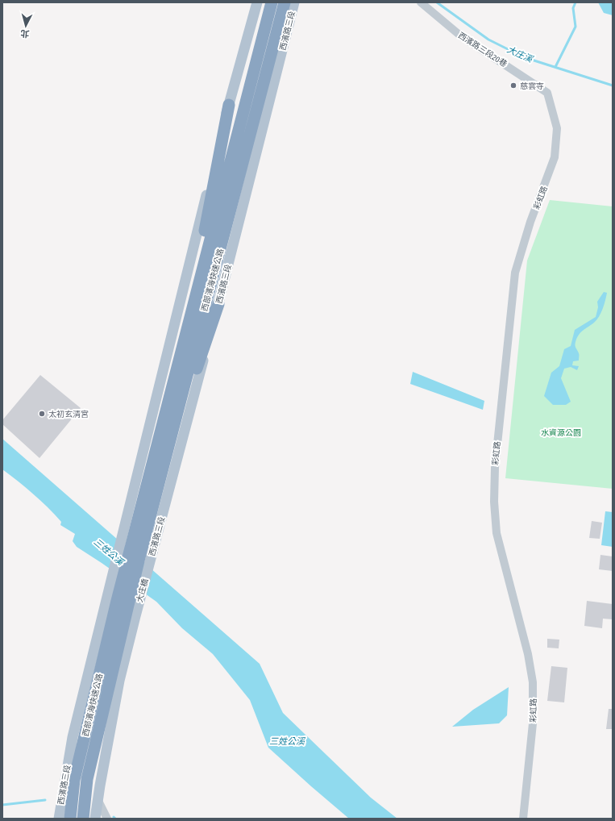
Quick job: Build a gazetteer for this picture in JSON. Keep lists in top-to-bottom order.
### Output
{
  "streets": {
    "highway": ["西部濱海快速公路", "大庄橋"],
    "main road": ["西濱路三段"],
    "street": ["西濱路三段20巷", "彩虹路"]
  },
  "crossings": [
    ["西濱路三段", "西部濱海快速公路"],
    ["西濱路三段", "大庄橋"],
    ["西濱路三段20巷", "彩虹路"],
    ["西部濱海快速公路", "大庄橋"]
  ],
  "water": ["大庄溪", "三姓公溪"],
  "parks": ["水資源公園"],
  "places": ["慈雲寺", "太初玄清宮"],
  "north": "bottom"
}
